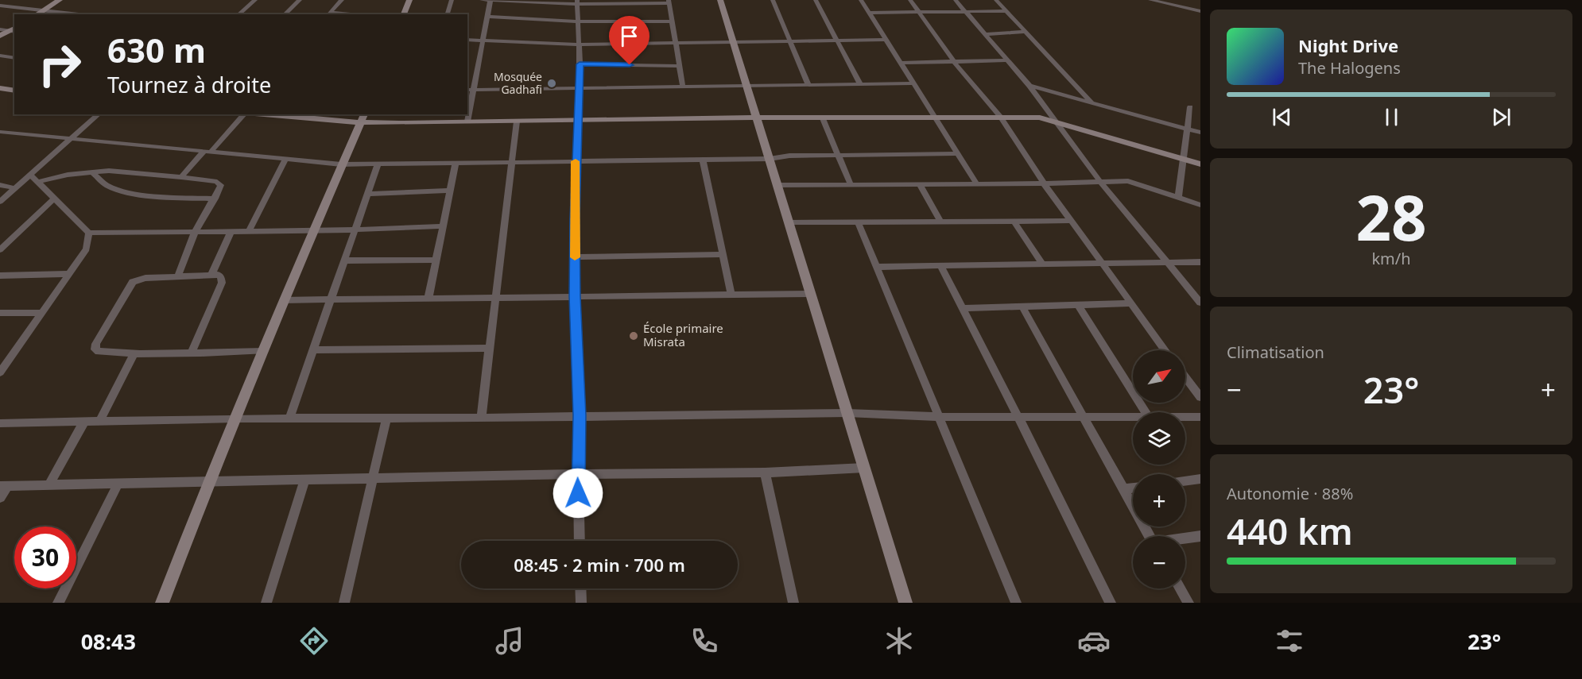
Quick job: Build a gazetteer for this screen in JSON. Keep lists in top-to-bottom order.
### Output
{
  "places": ["Mosquée Gadhafi", "École primaire Misrata"],
  "north": "top right",
  "page": {
    "turn": ["630 m", "Tournez à droite"],
    "song": ["Night Drive", "The Halogens"],
    "tile": [
      ["28", "km/h"],
      "Climatisation",
      ["Autonomie · 88%", "440 km"]
    ],
    "map_buttons": ["+", "−"],
    "heat": ["−", "23°", "+"],
    "limit": "30",
    "trip": "08:45 · 2 min · 700 m",
    "tabs": ["08:43", "23°"]
  }
}
